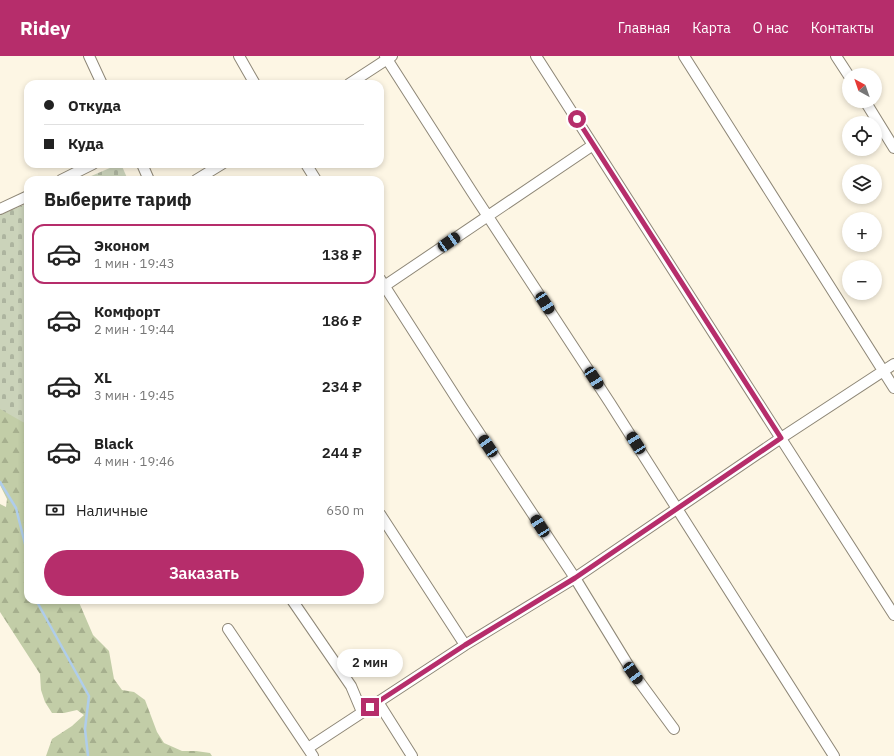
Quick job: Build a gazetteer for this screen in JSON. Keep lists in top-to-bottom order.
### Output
{
  "north": "top left",
  "page": {
    "header": "Ridey",
    "nav": [
      "Главная",
      "Карта",
      "О нас",
      "Контакты"
    ],
    "map_buttons": ["+", "−"],
    "banner": ["Откуда", "Куда"],
    "heading": "Выберите тариф",
    "list": [
      {
        "name": "Эконом",
        "note": "1 мин · 19:43",
        "value": "138 ₽"
      },
      {
        "name": "Комфорт",
        "note": "2 мин · 19:44",
        "value": "186 ₽"
      },
      {
        "name": "XL",
        "note": "3 мин · 19:45",
        "value": "234 ₽"
      },
      {
        "name": "Black",
        "note": "4 мин · 19:46",
        "value": "244 ₽"
      }
    ],
    "pay": ["Наличные", "650 m"],
    "buttons": "Заказать",
    "bubble": "2 мин"
  }
}
